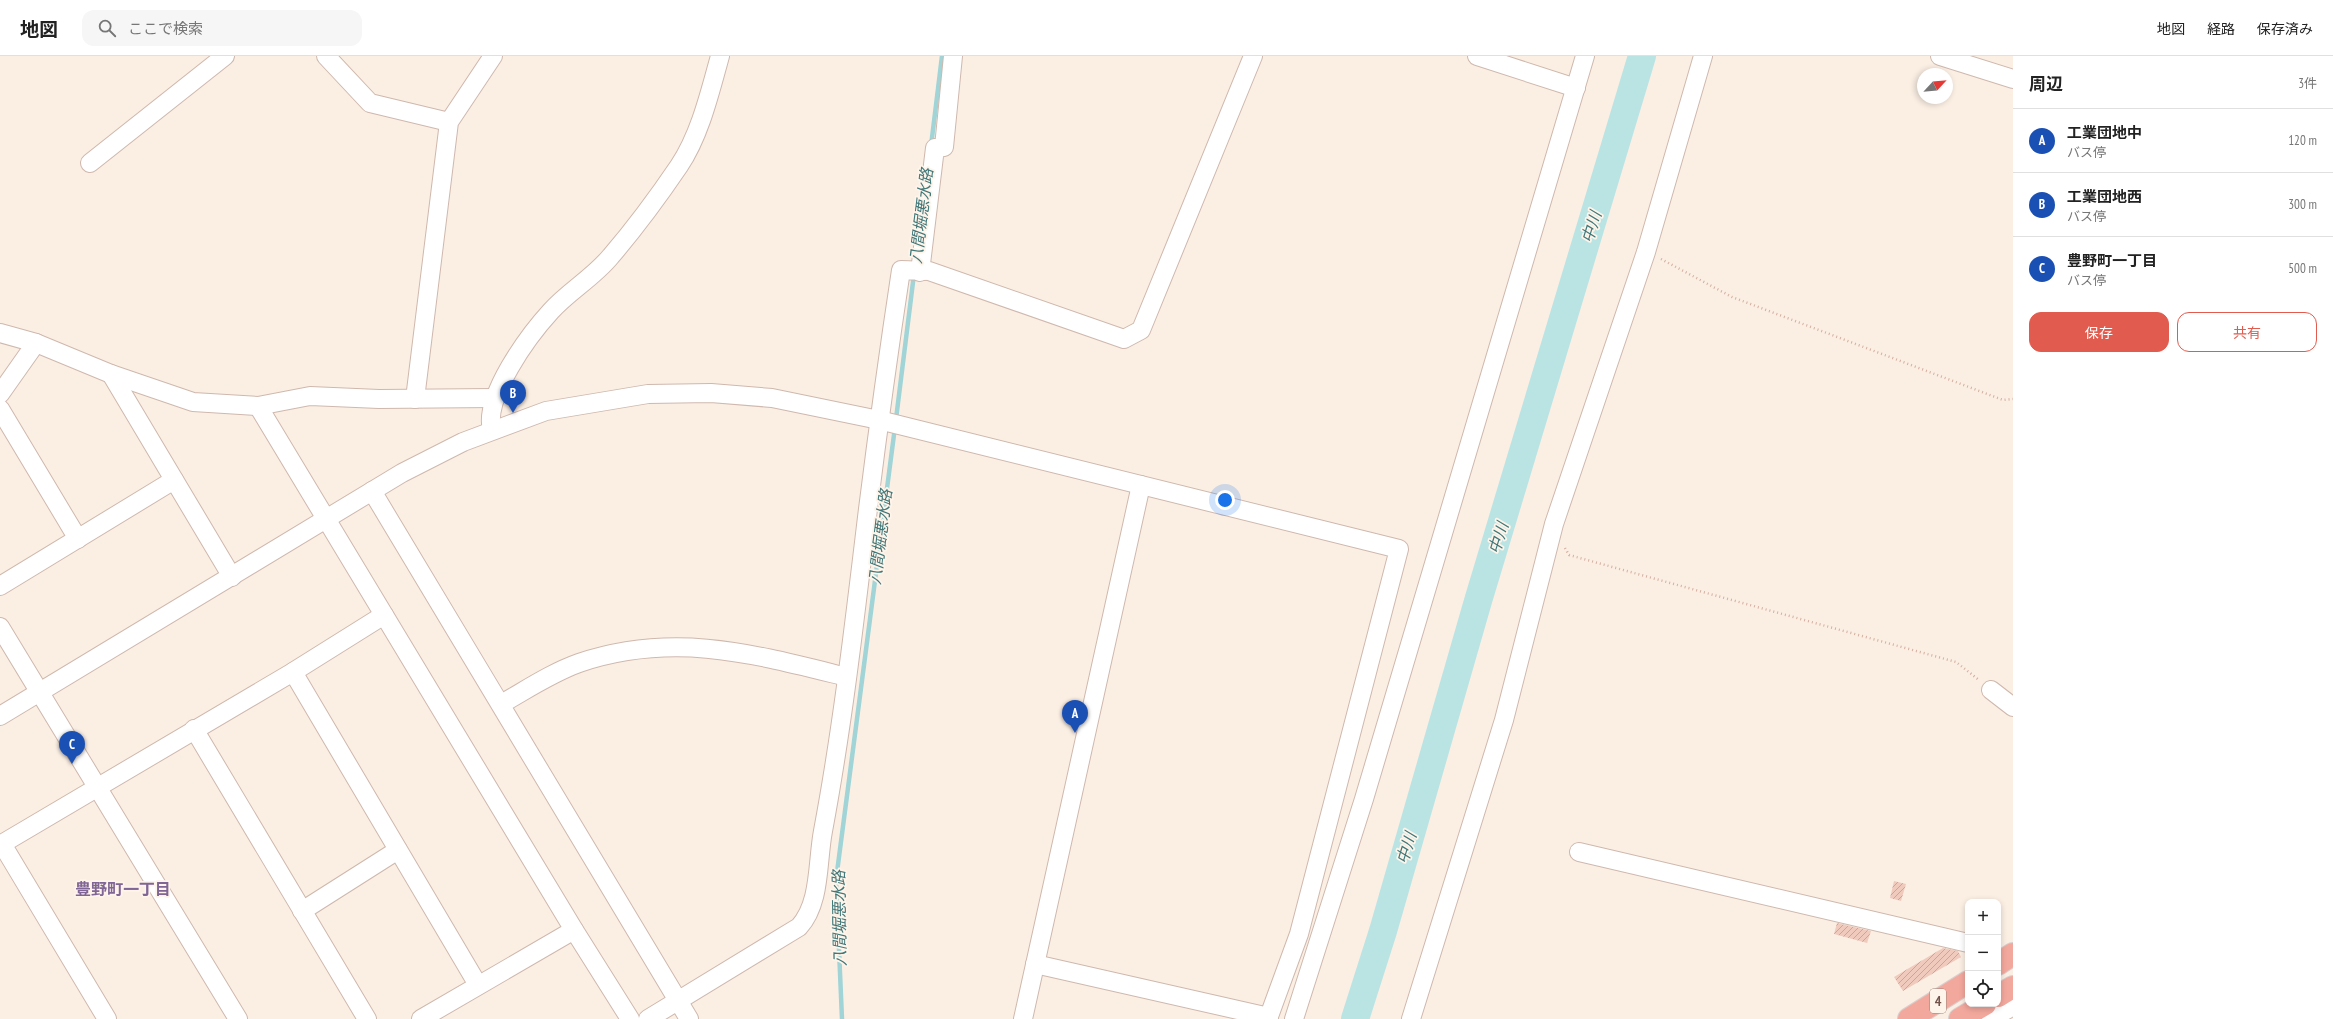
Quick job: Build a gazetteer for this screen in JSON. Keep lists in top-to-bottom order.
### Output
{
  "streets": {
    "highway": ["4"]
  },
  "districts": ["豊野町一丁目"],
  "water": ["八間堀悪水路", "中川"],
  "north": "top right",
  "page": {
    "header": "地図",
    "search": "ここで検索",
    "nav": ["地図", "経路", "保存済み"],
    "heading": ["周辺", "3件"],
    "list": [
      {
        "mark": "A",
        "name": "工業団地中",
        "note": "バス停",
        "value": "120 m"
      },
      {
        "mark": "B",
        "name": "工業団地西",
        "note": "バス停",
        "value": "300 m"
      },
      {
        "mark": "C",
        "name": "豊野町一丁目",
        "note": "バス停",
        "value": "500 m"
      }
    ],
    "buttons": ["保存", "共有"],
    "pins": ["B", "A", "C"],
    "map_buttons": ["+", "−"]
  }
}
